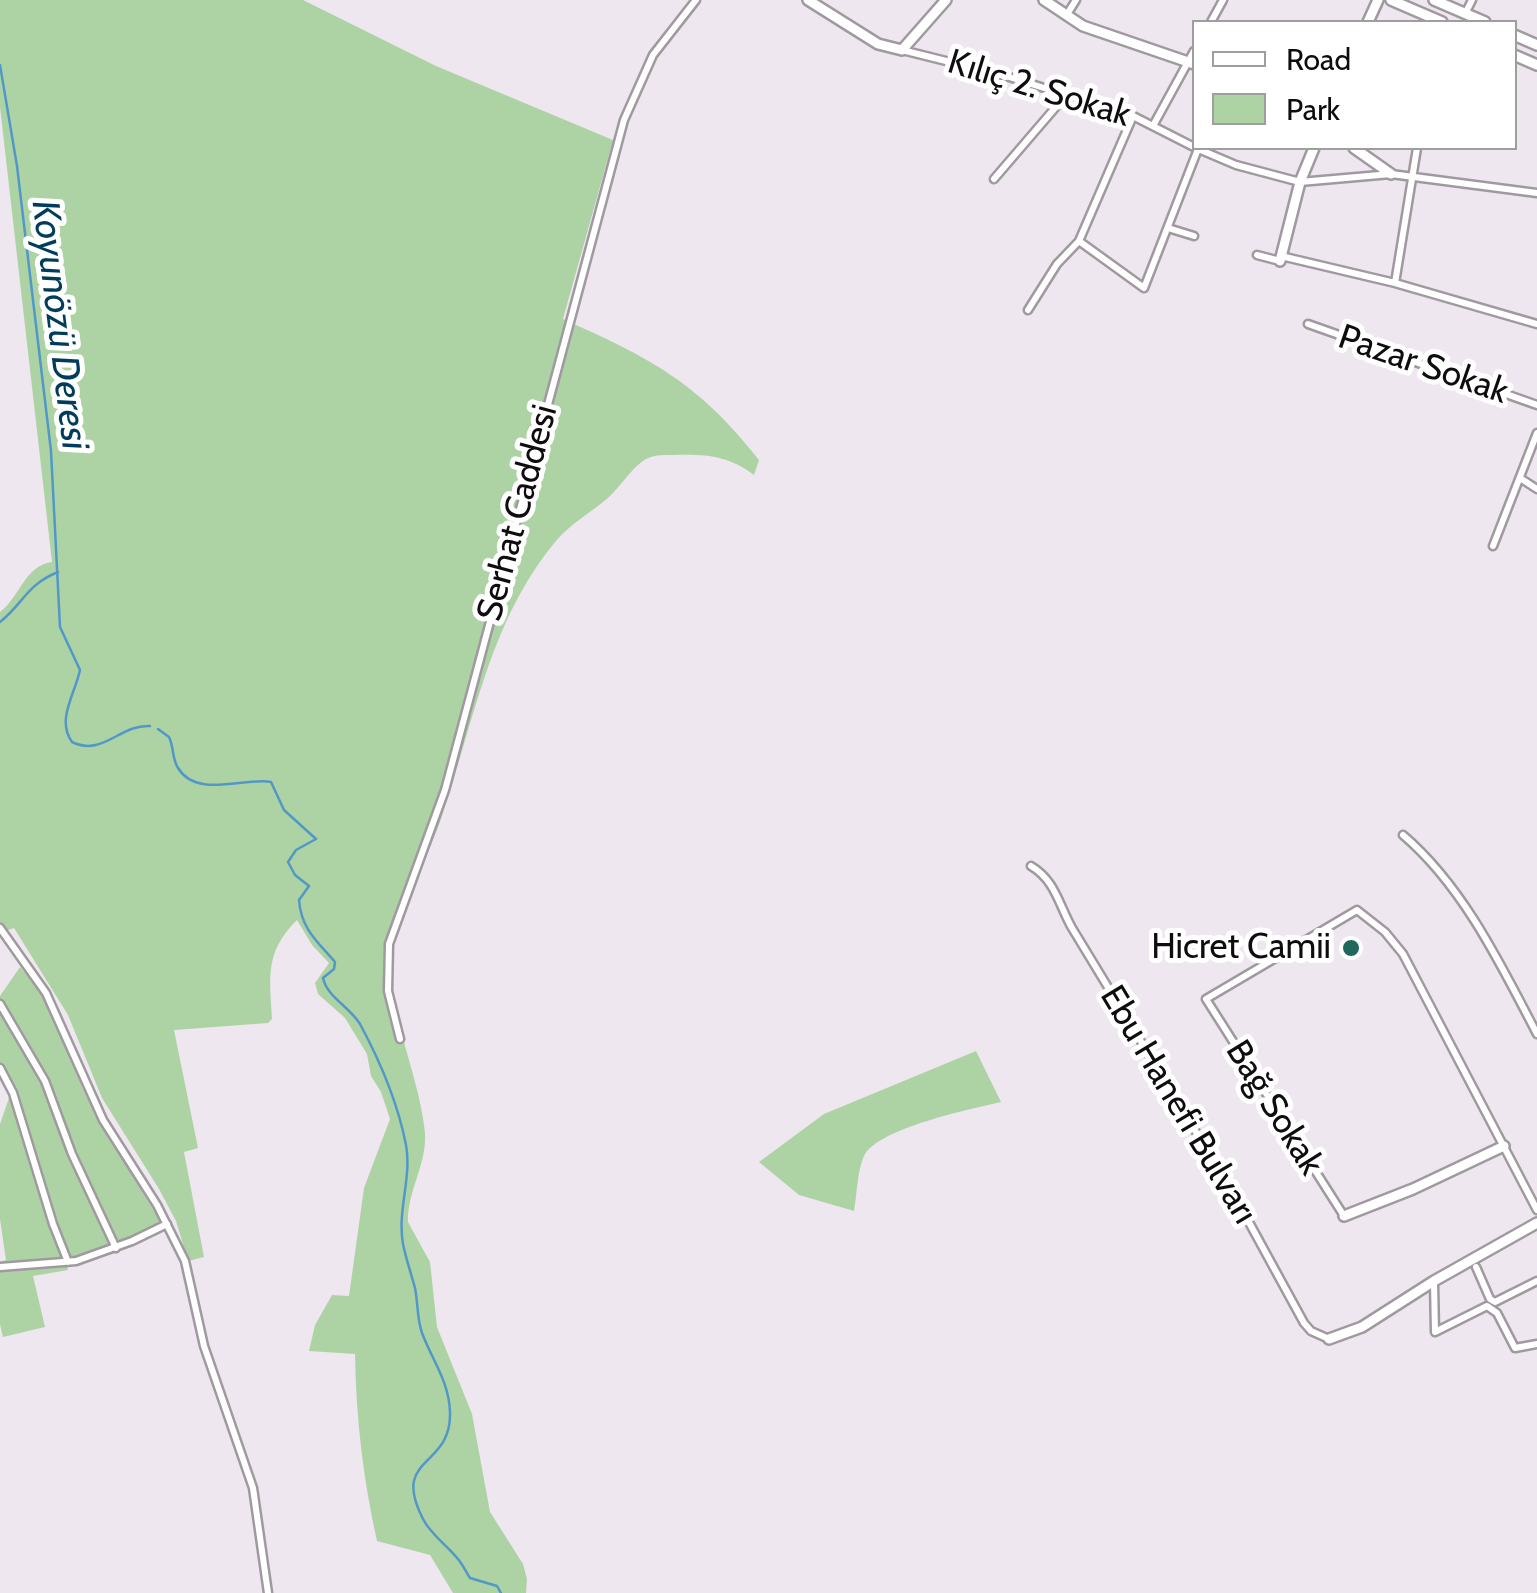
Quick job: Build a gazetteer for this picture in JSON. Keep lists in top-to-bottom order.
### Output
{
  "streets": {
    "street": [
      "Kılıç 2. Sokak",
      "Pazar Sokak",
      "Serhat Caddesi",
      "Ebu Hanefi Bulvarı",
      "Bağ Sokak"
    ]
  },
  "water": ["Koyunözü Deresi"],
  "places": ["Hicret Camii"],
  "legend": ["Road", "Park"]
}
